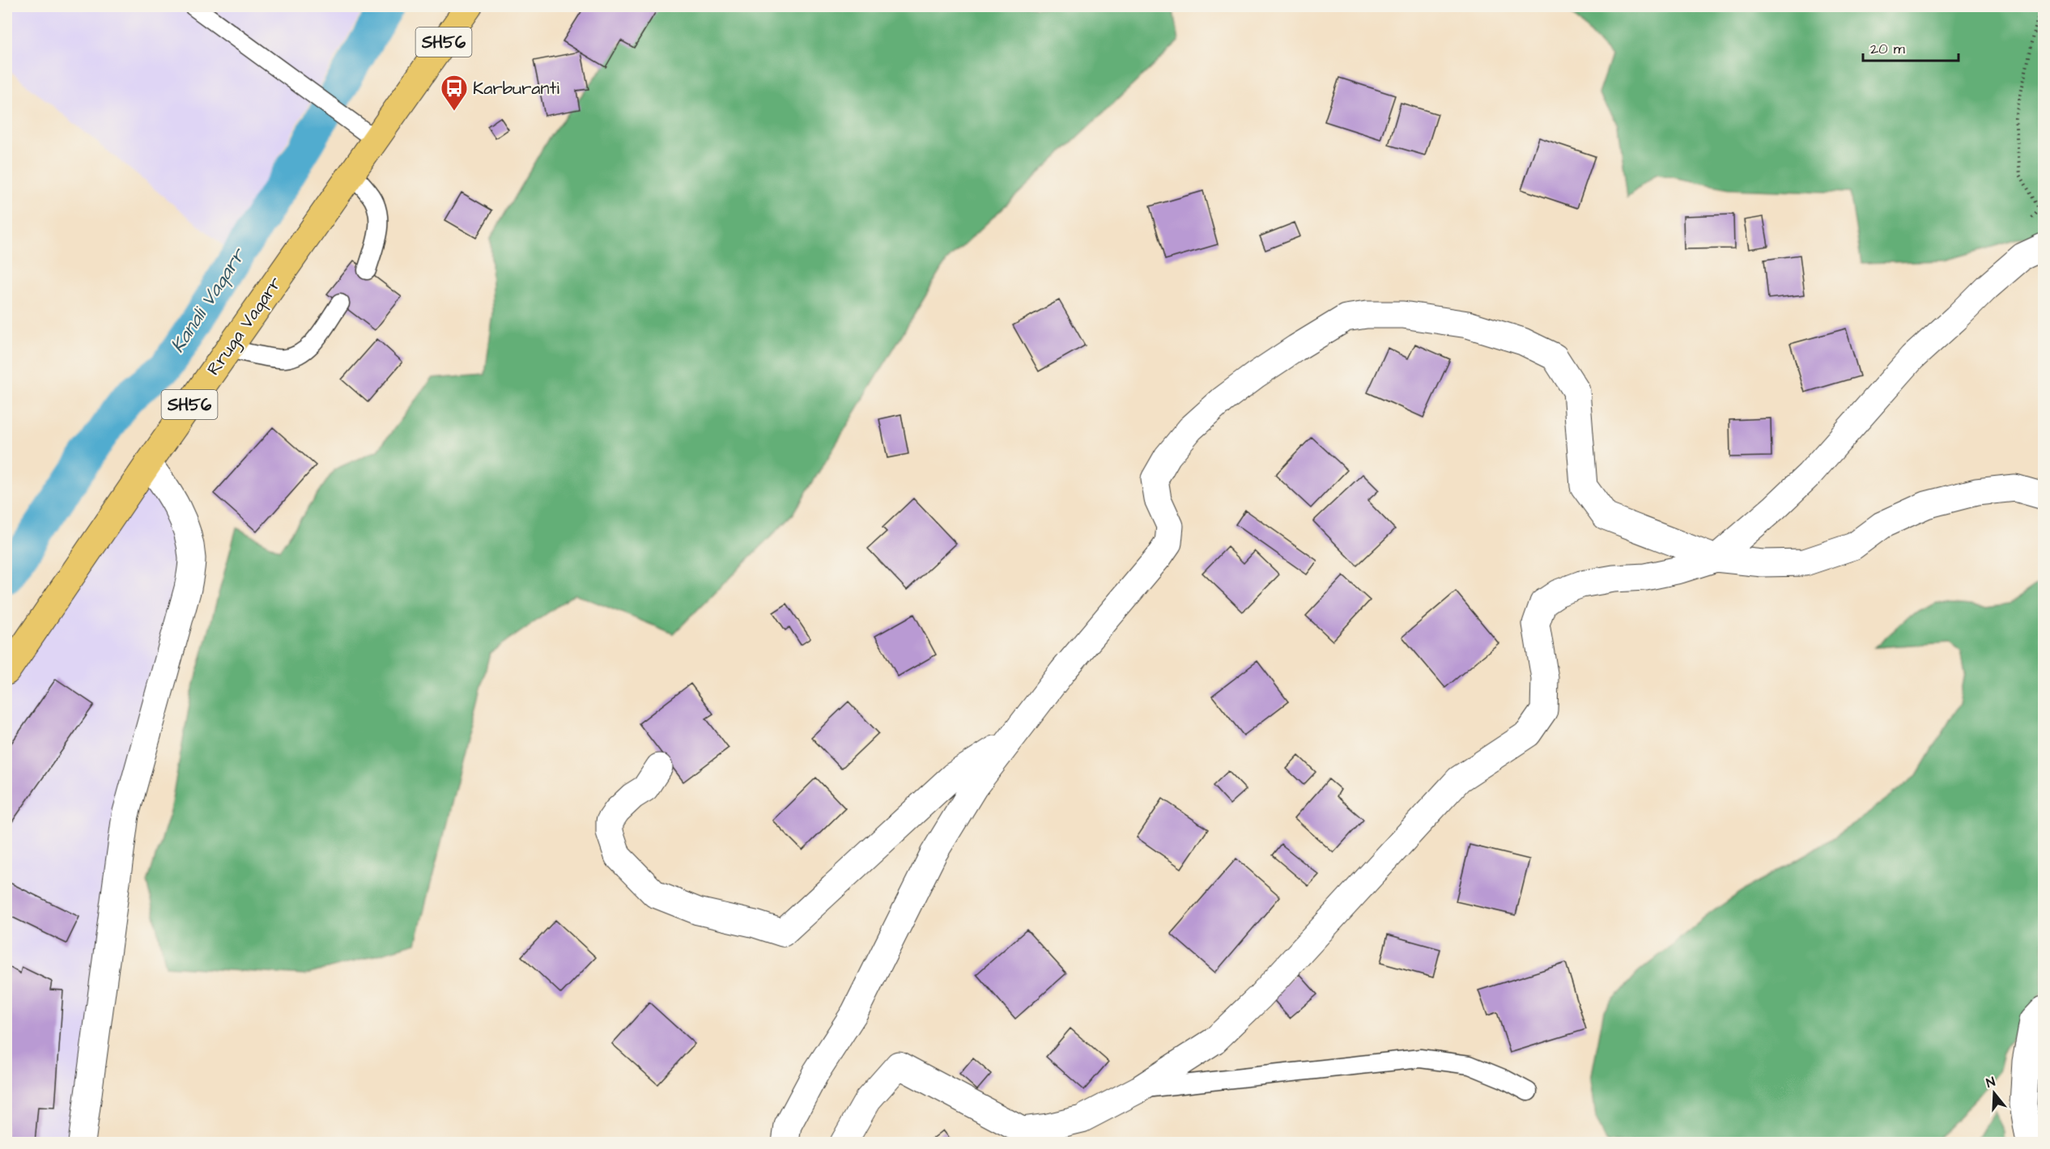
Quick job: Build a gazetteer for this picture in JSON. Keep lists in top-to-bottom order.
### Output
{
  "streets": {
    "main road": ["SH56", "Rruga Vaqarr"]
  },
  "water": ["Kanali Vaqarr"],
  "places": {
    "bus stop": ["Karburanti"]
  },
  "scale_bar": "20 m",
  "north": "top"
}
